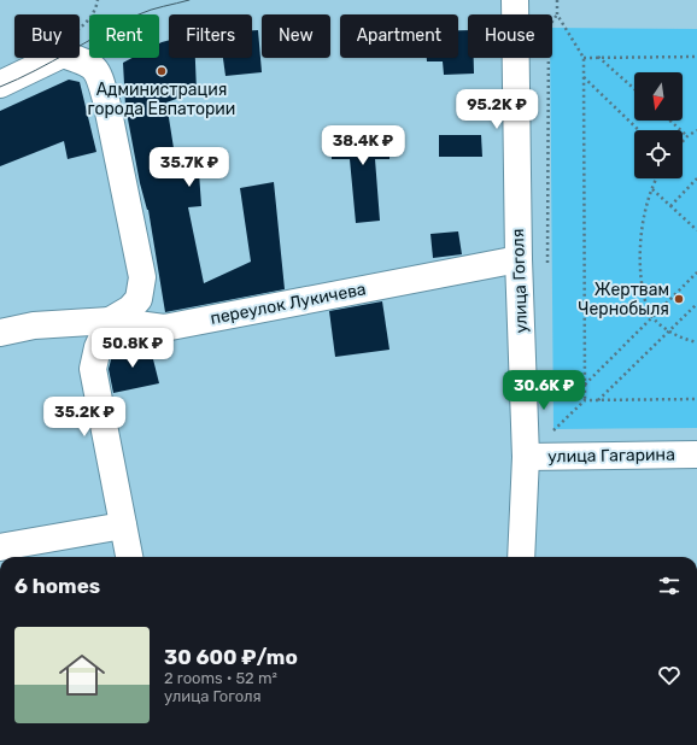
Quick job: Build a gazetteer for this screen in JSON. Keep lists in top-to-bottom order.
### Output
{
  "streets": {
    "street": ["улица Гоголя", "переулок Лукичева", "улица Гагарина"]
  },
  "crossings": [
    ["улица Гоголя", "переулок Лукичева"],
    ["улица Гоголя", "улица Гагарина"]
  ],
  "places": ["Администрация города Евпатории", "Жертвам Чернобыля"],
  "north": "bottom",
  "page": {
    "chip": [
      "Buy",
      "Rent",
      "Filters",
      "New",
      "Apartment",
      "House"
    ],
    "price": [
      "95.2K ₽",
      "38.4K ₽",
      "35.7K ₽",
      "50.8K ₽",
      "30.6K ₽",
      "35.2K ₽"
    ],
    "heading": "6 homes",
    "list": [
      {
        "name": "30 600 ₽/mo",
        "note": "2 rooms · 52 m² · улица Гоголя"
      }
    ]
  }
}
